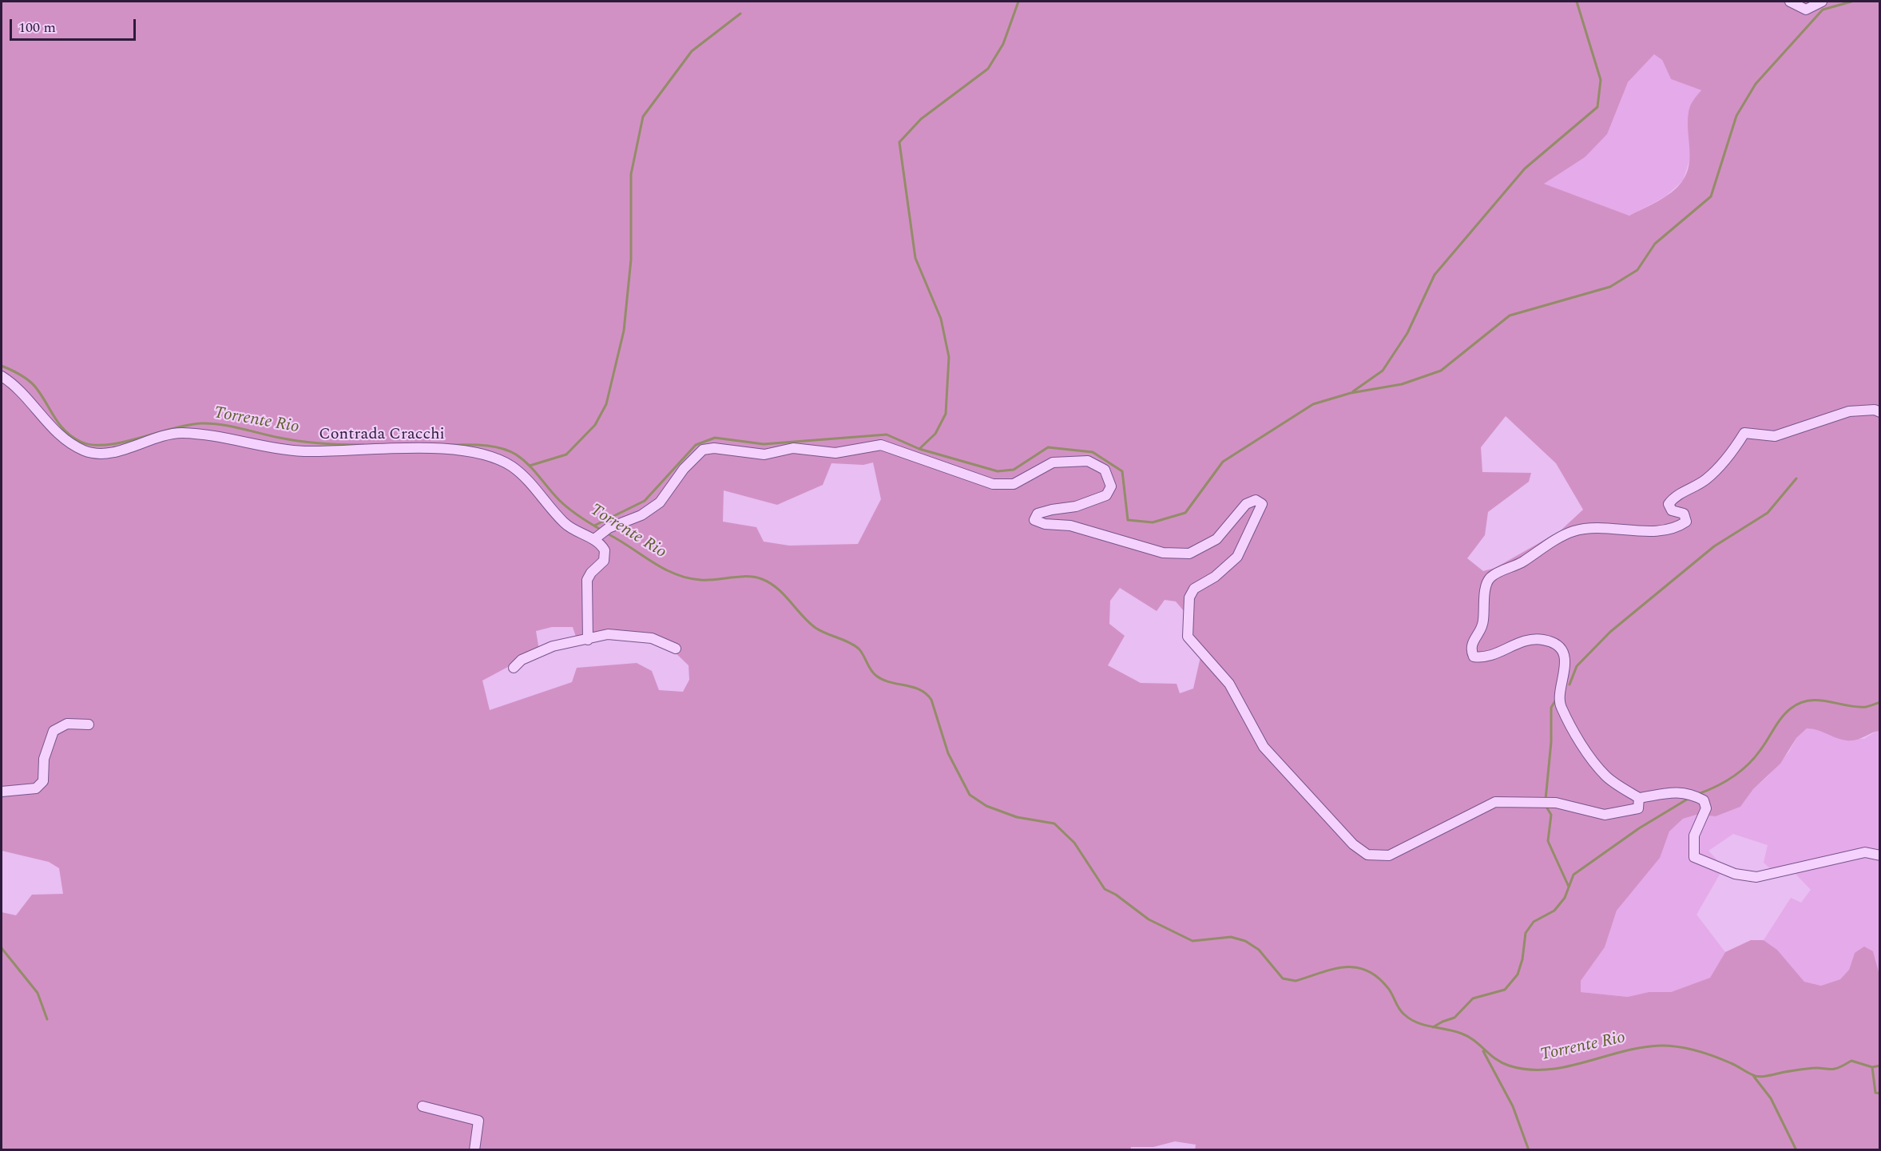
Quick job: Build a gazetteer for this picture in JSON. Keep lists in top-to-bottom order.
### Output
{
  "streets": {
    "street": ["Contrada Cracchi"]
  },
  "water": ["Torrente Rio"],
  "scale_bar": "100 m"
}
